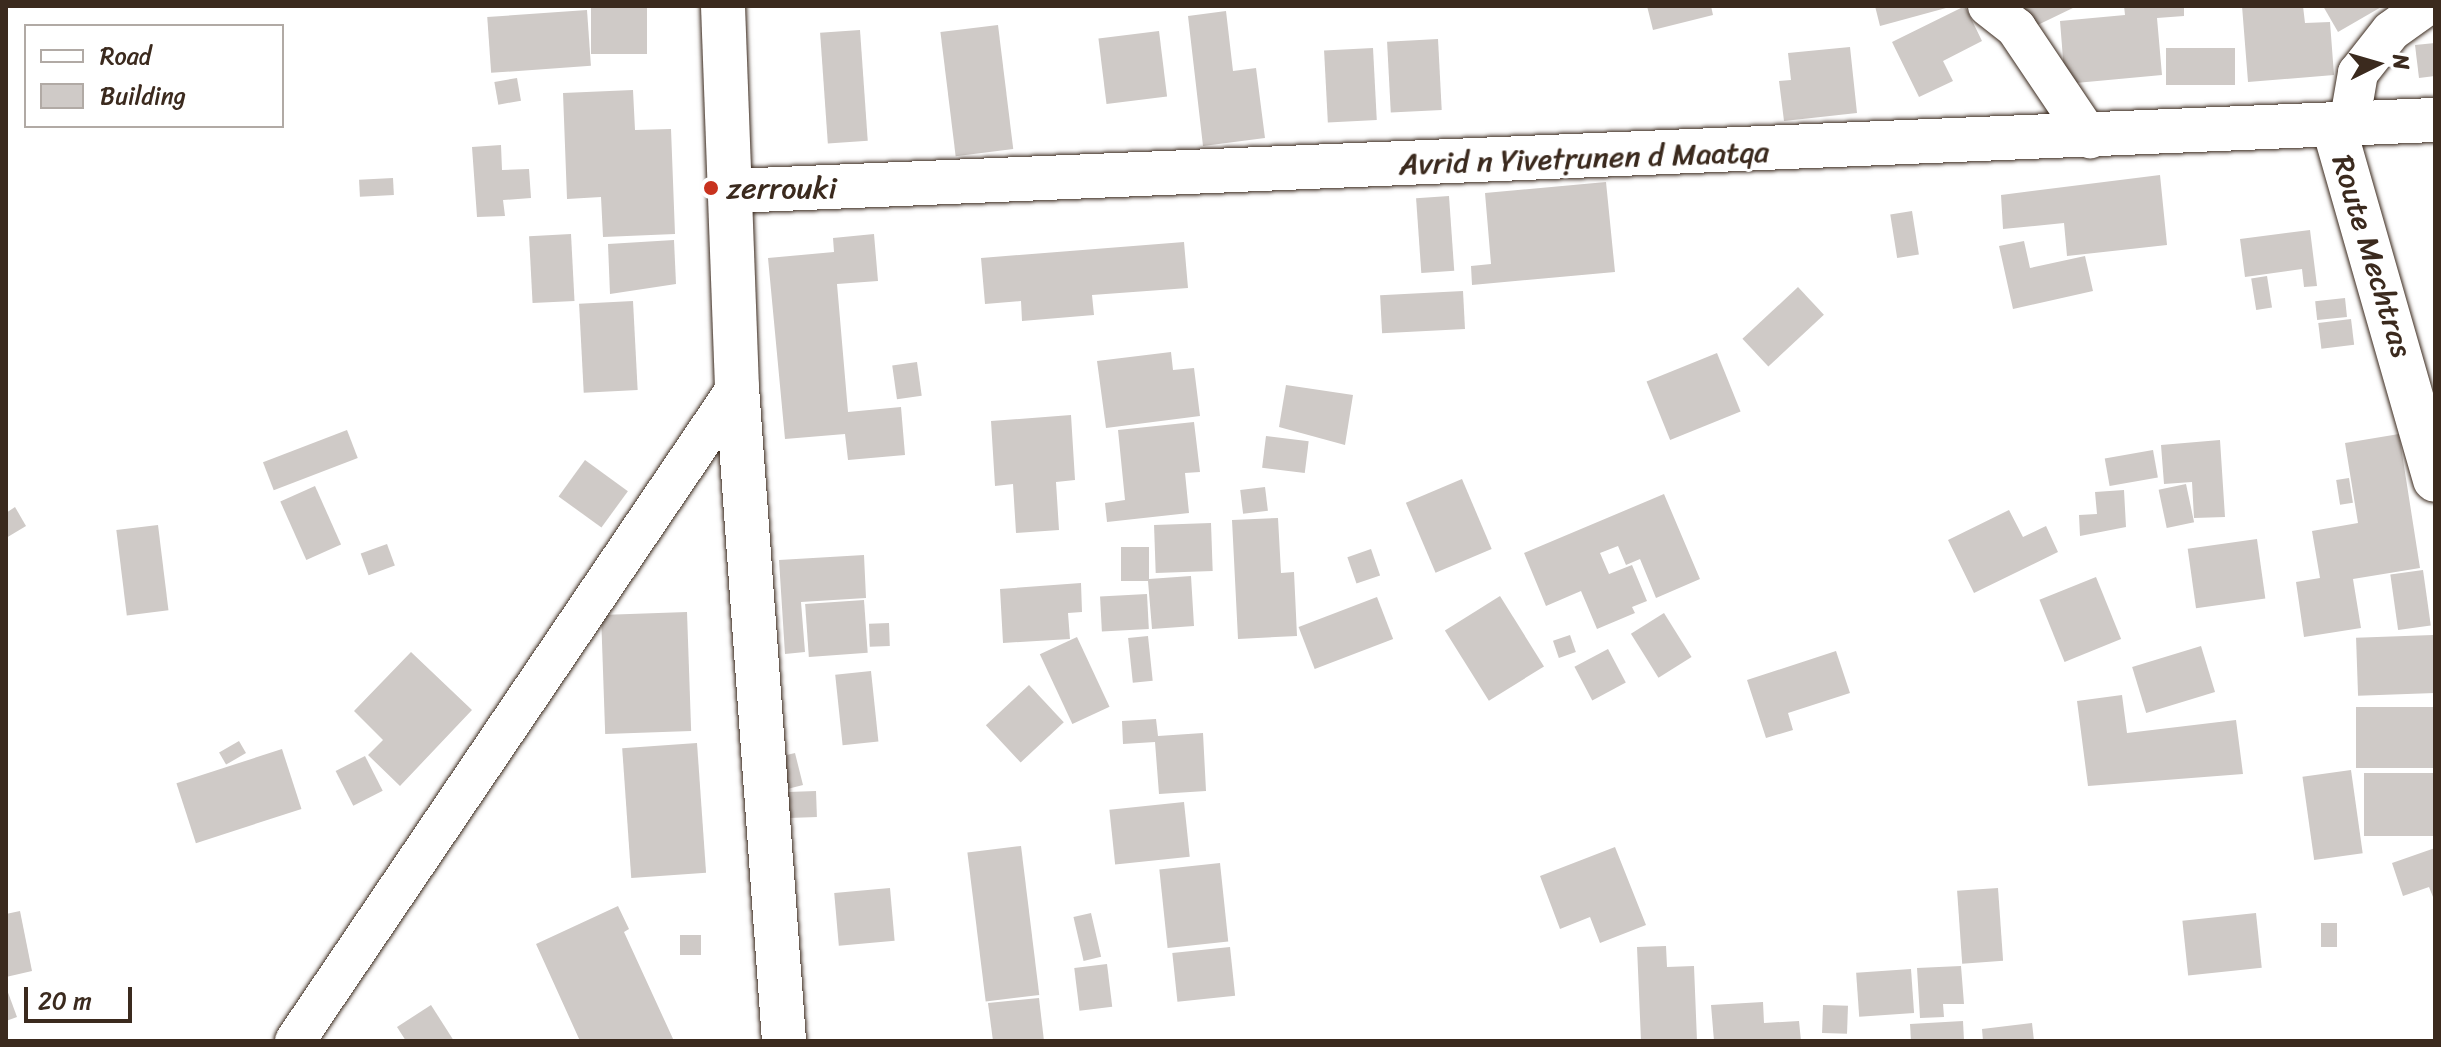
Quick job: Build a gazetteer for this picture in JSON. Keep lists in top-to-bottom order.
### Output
{
  "streets": {
    "main road": ["Avrid n Yivetṛunen d Maatqa", "Route Mechtras"]
  },
  "crossings": [
    ["Avrid n Yivetṛunen d Maatqa", "Route Mechtras"]
  ],
  "places": ["zerrouki"],
  "legend": ["Road", "Building"],
  "scale_bar": "20 m",
  "north": "right"
}
